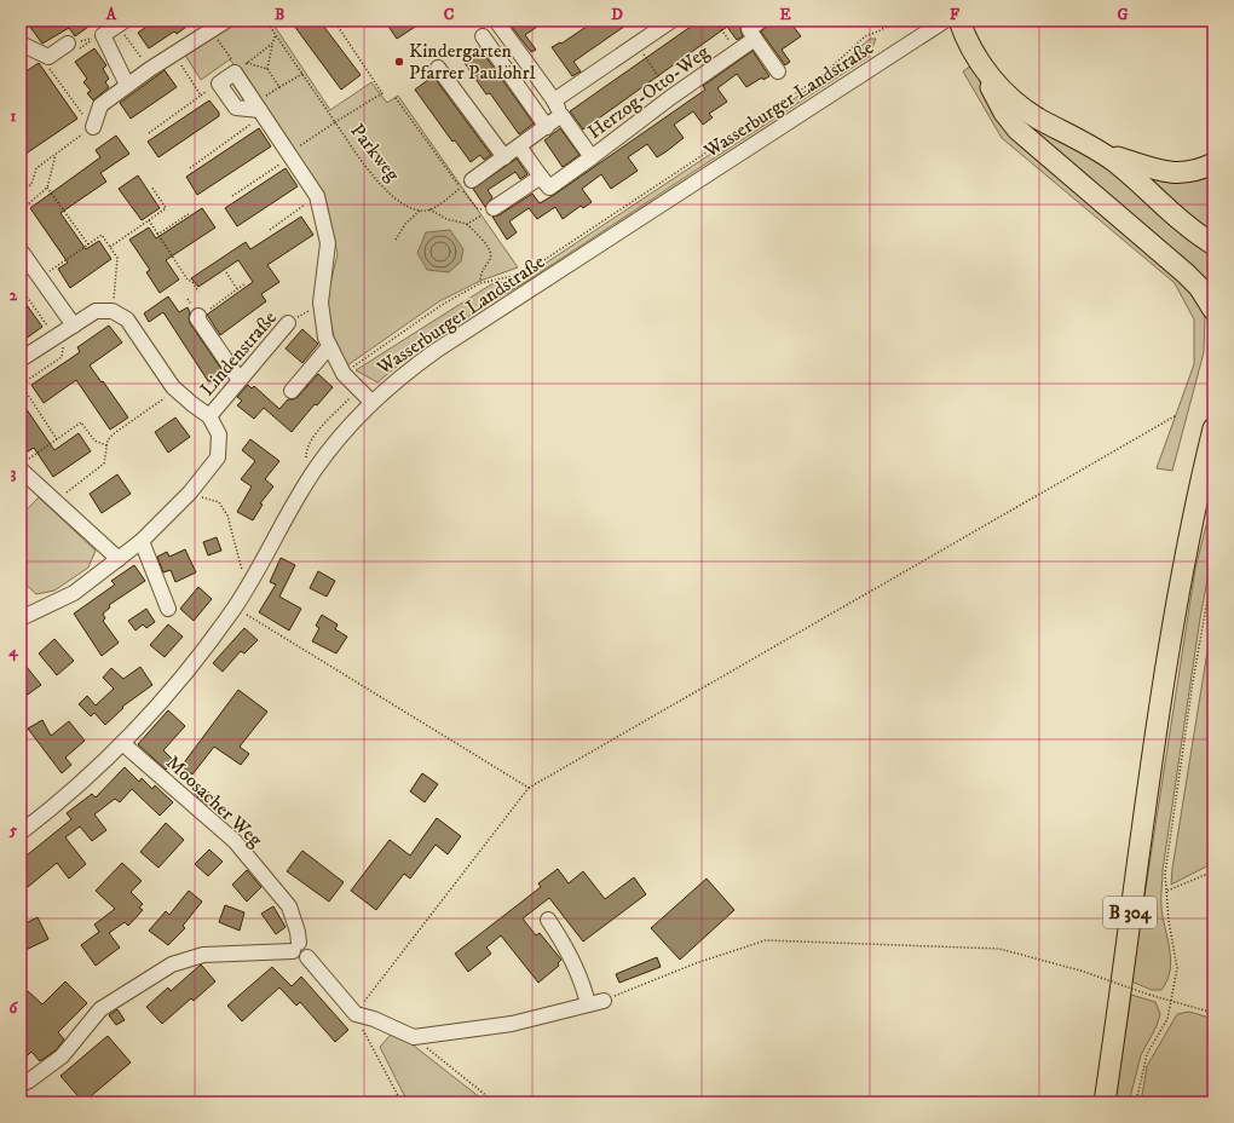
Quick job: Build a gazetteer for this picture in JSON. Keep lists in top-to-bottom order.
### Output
{
  "streets": {
    "highway": ["B 304"],
    "street": [
      "Herzog-Otto-Weg",
      "Wasserburger Landstraße",
      "Lindenstraße",
      "Moosacher Weg"
    ],
    "path": ["Parkweg"]
  },
  "crossings": [
    ["Wasserburger Landstraße", "Moosacher Weg"]
  ],
  "places": ["Kindergarten Pfarrer Paulöhrl"],
  "grid": {
    "columns": [
      "A",
      "B",
      "C",
      "D",
      "E",
      "F",
      "G"
    ],
    "rows": [
      "1",
      "2",
      "3",
      "4",
      "5",
      "6"
    ]
  }
}
